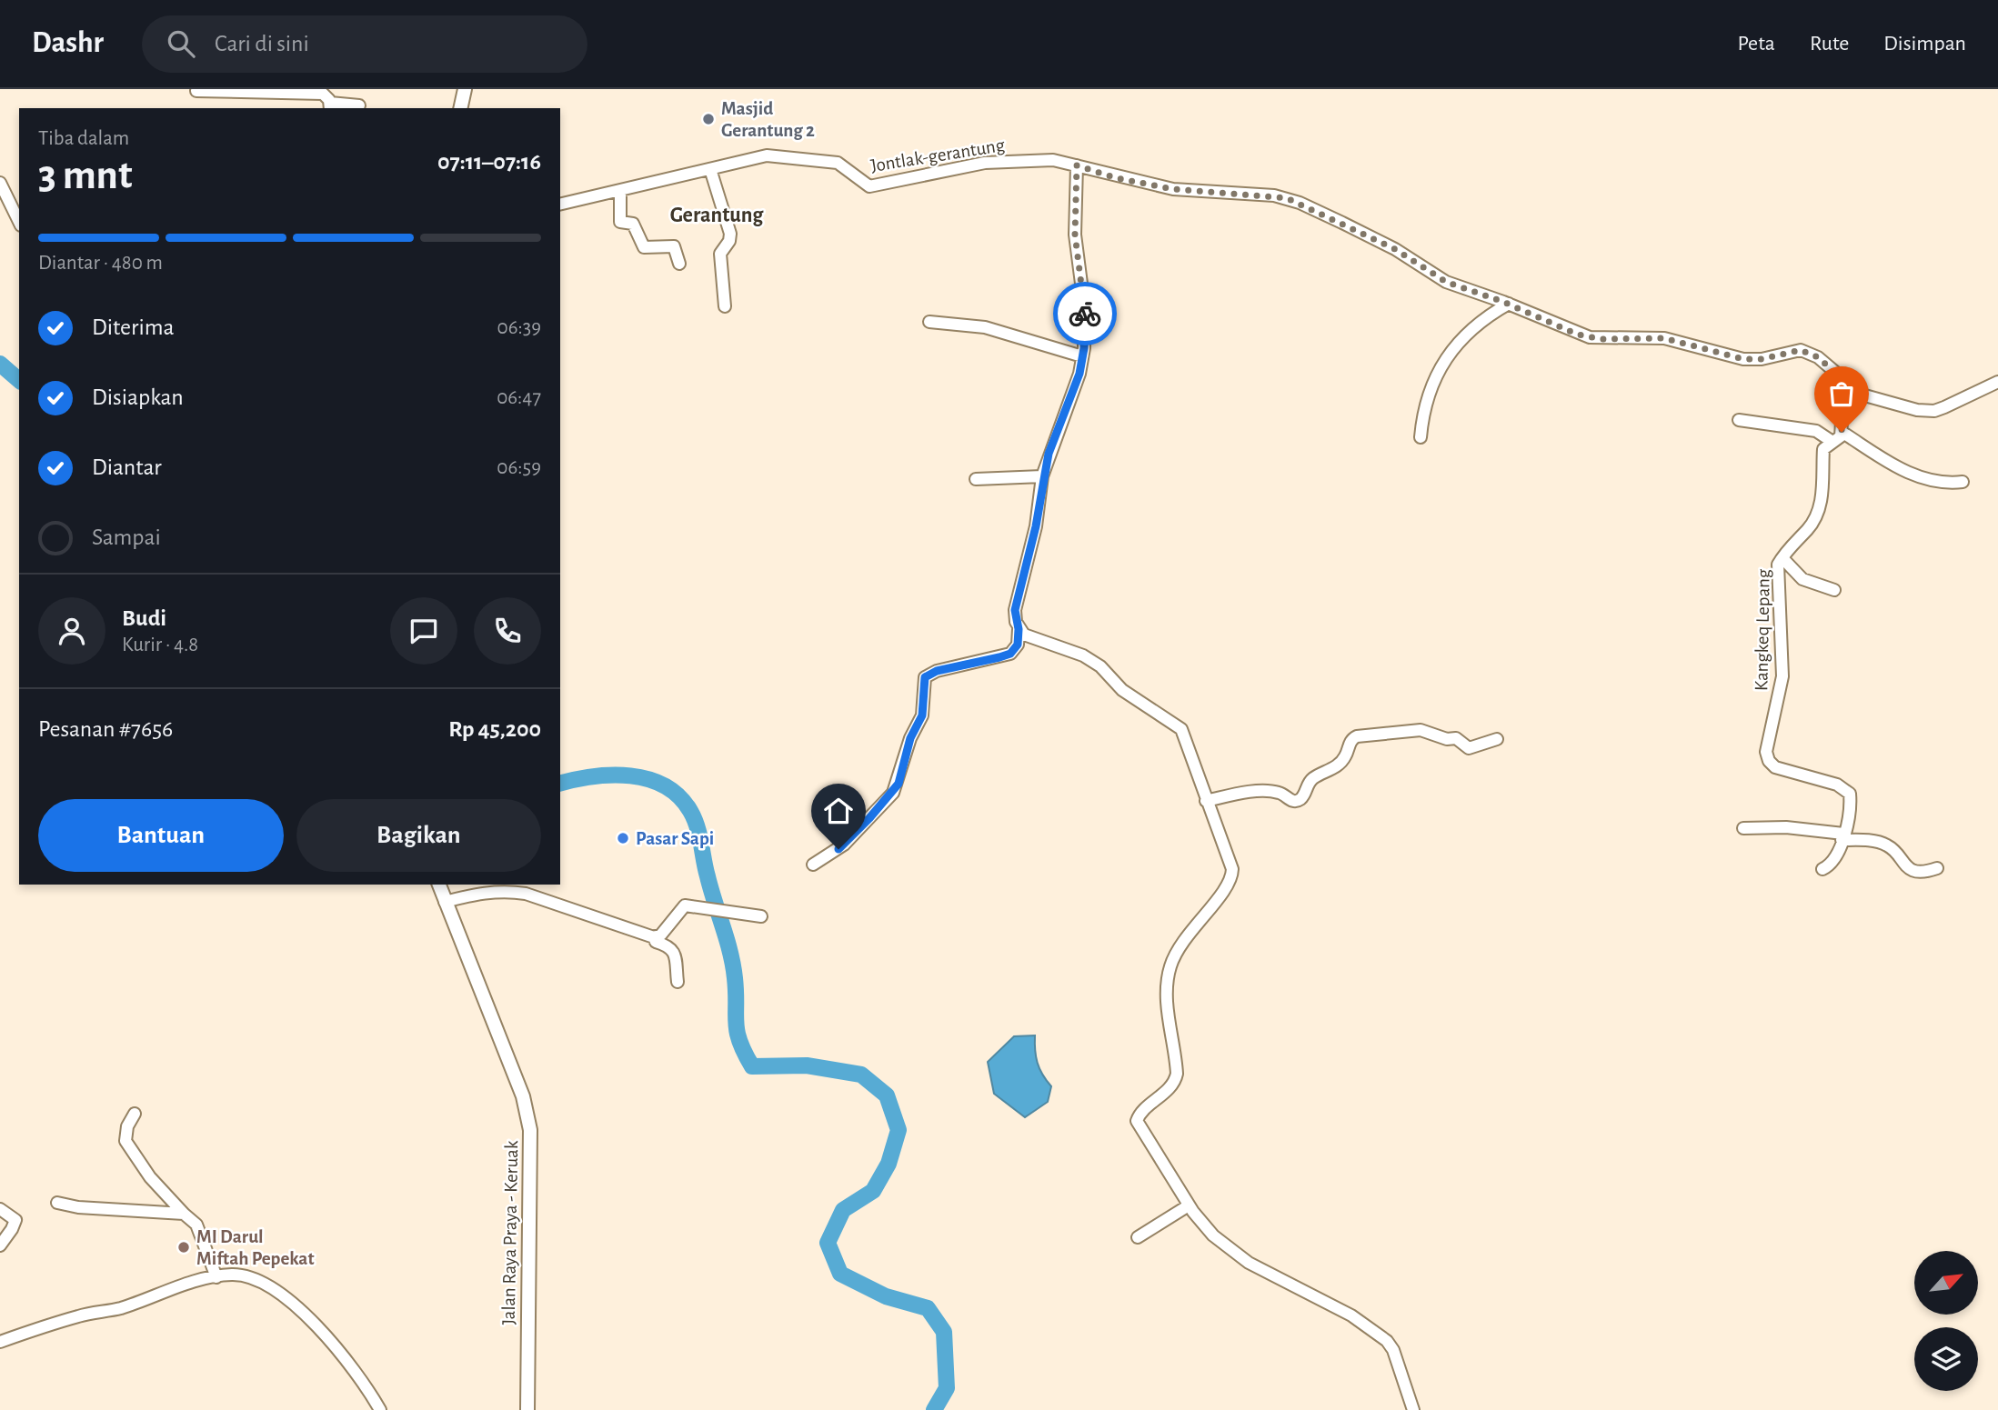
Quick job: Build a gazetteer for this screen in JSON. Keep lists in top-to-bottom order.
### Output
{
  "streets": {
    "main road": ["Jalan Raya Praya - Keruak"],
    "street": ["Jontlak-gerantung", "Kangkeq Lepang"]
  },
  "districts": ["Gerantung"],
  "places": ["Masjid Gerantung 2", "Pasar Sapi", "MI Darul Miftah Pepekat"],
  "north": "top right",
  "page": {
    "header": "Dashr",
    "search": "Cari di sini",
    "nav": ["Peta", "Rute", "Disimpan"],
    "heading": ["3 mnt", "Tiba dalam", "07:11–07:16"],
    "panel": [
      "Budi",
      "Kurir · 4.8",
      "Pesanan #7656",
      "Rp 45,200"
    ],
    "bar": "Diantar · 480 m",
    "list": [
      ["Diterima", "06:39"],
      ["Disiapkan", "06:47"],
      ["Diantar", "06:59"],
      "Sampai"
    ],
    "buttons": ["Bantuan", "Bagikan"]
  }
}
